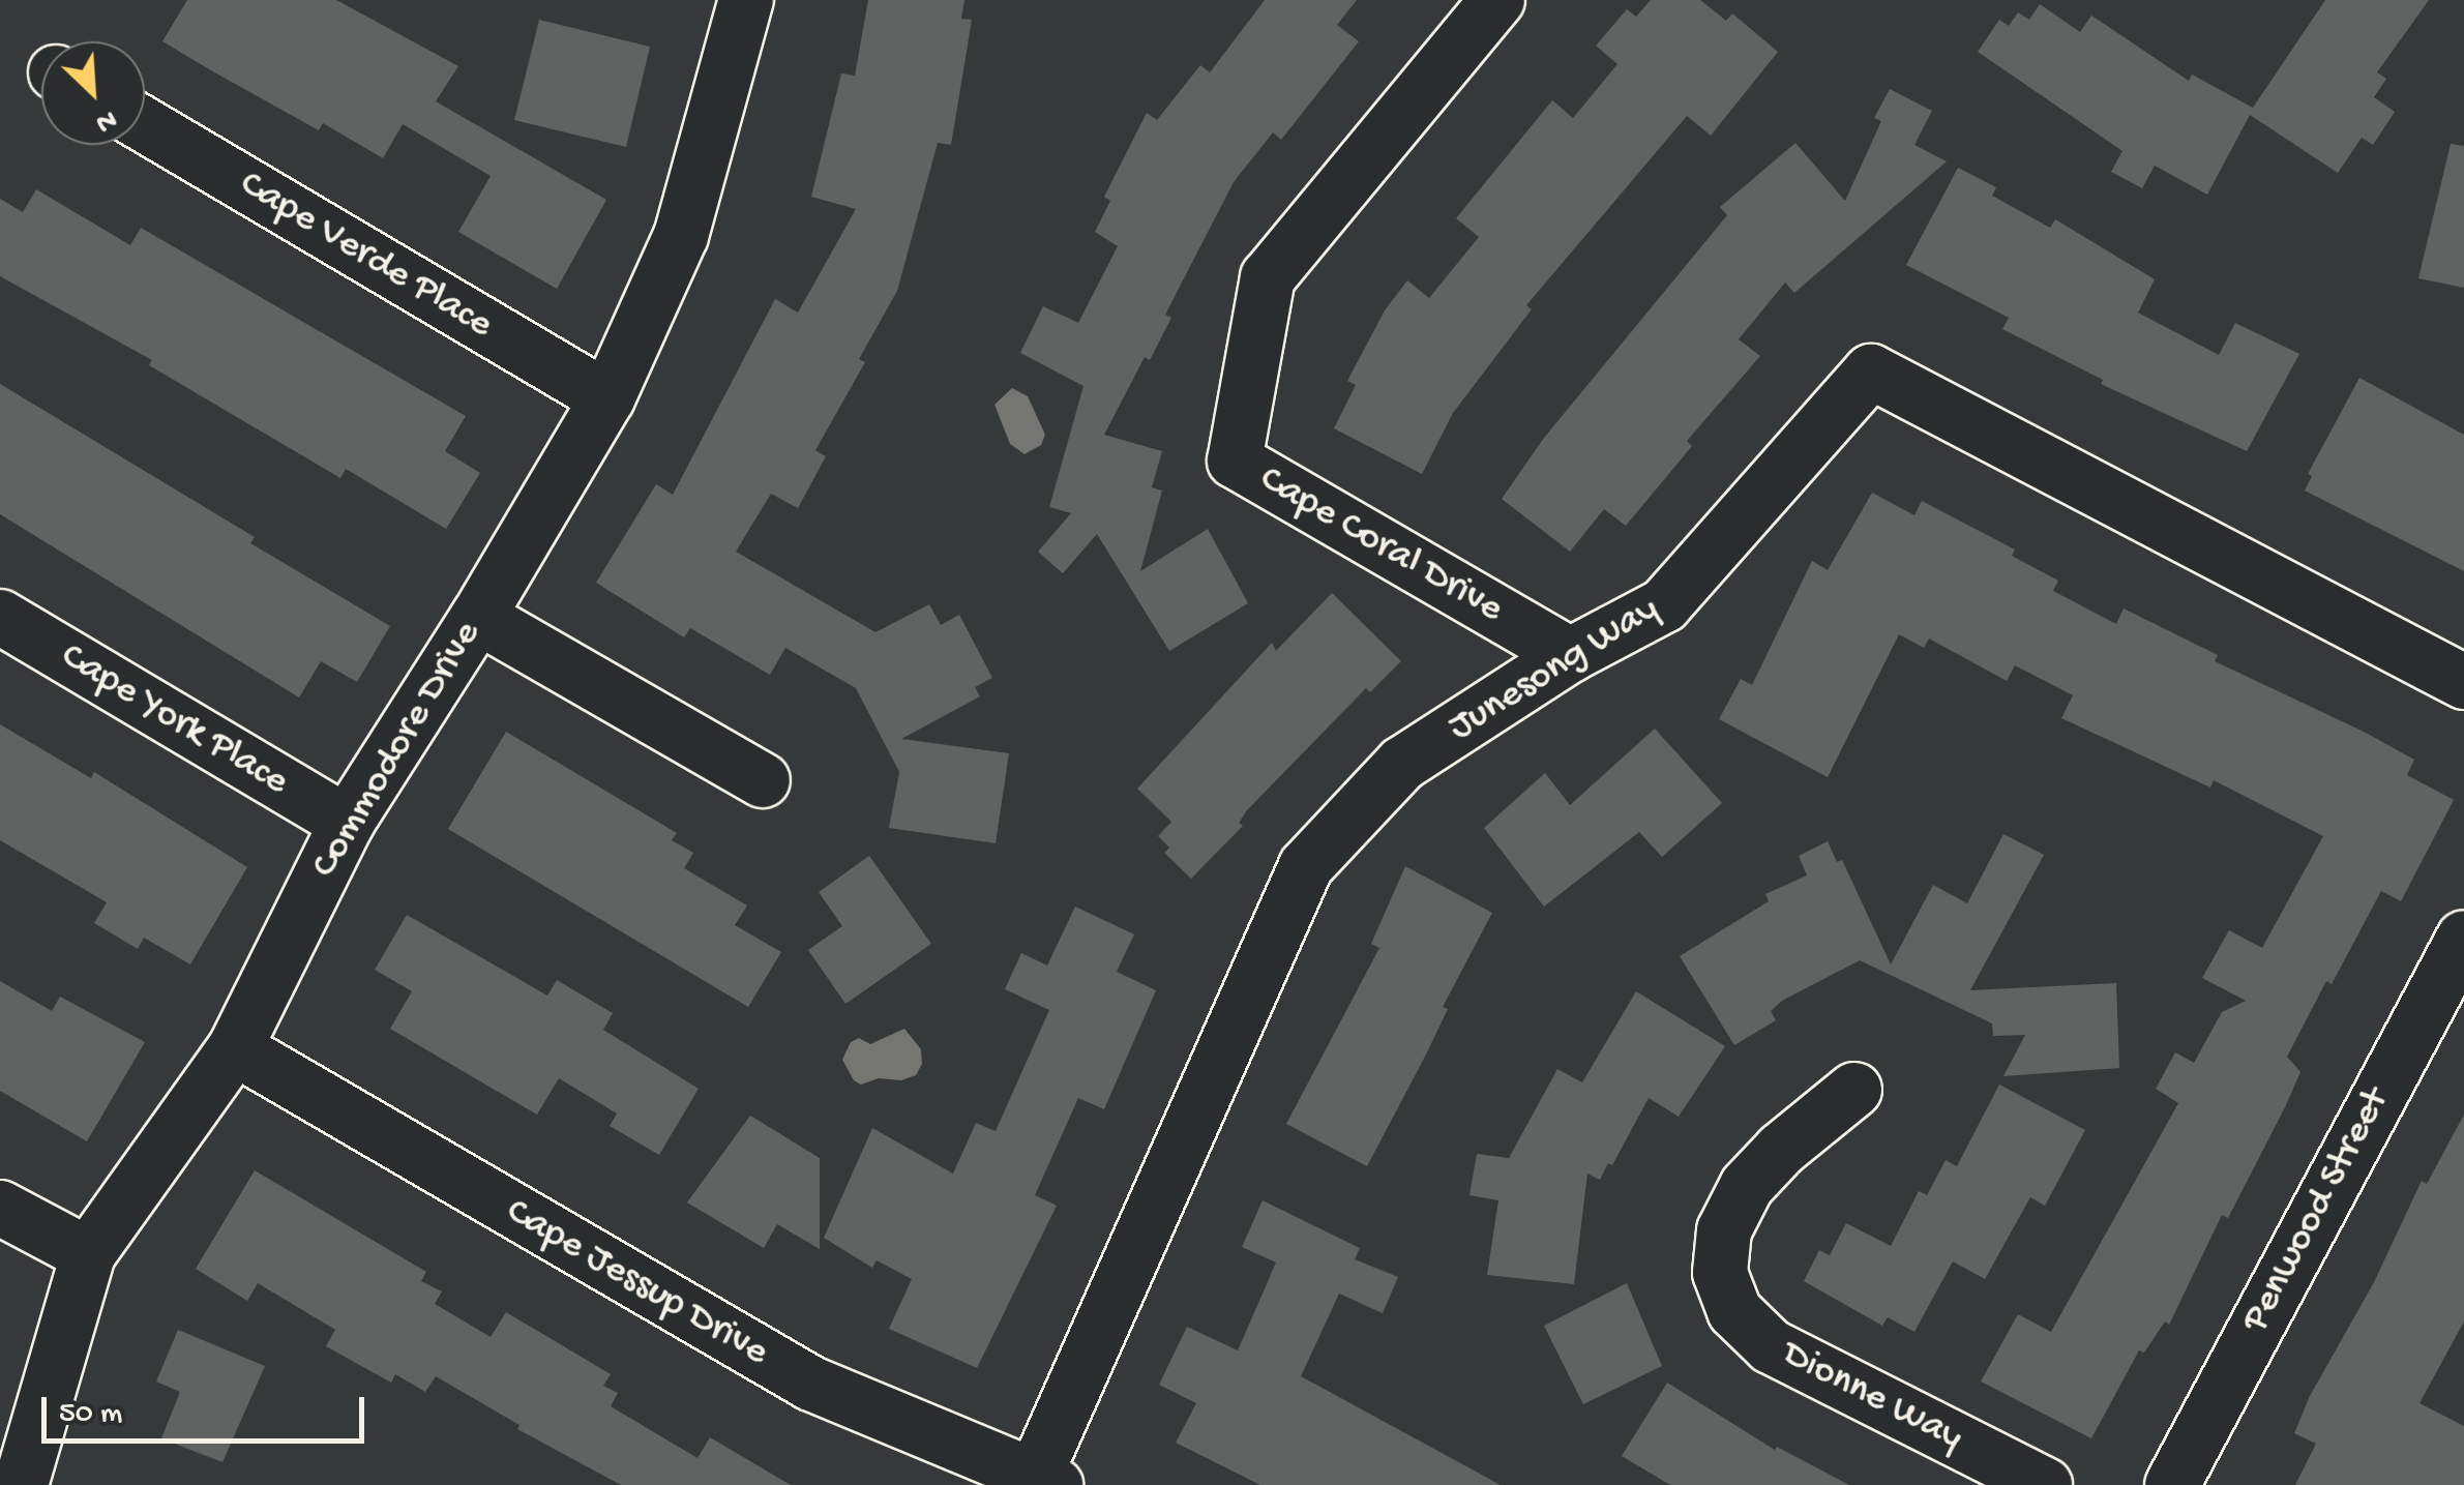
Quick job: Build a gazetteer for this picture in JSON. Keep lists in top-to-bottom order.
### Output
{
  "streets": {
    "street": [
      "Cape Verde Place",
      "Cape Coral Drive",
      "Junesong Way",
      "Cape York Place",
      "Commodore Drive",
      "Penwood Street",
      "Cape Jessup Drive",
      "Dionne Way"
    ]
  },
  "crossings": [
    ["Cape Verde Place", "Commodore Drive"],
    ["Cape Coral Drive", "Junesong Way"],
    ["Junesong Way", "Cape Jessup Drive"],
    ["Cape York Place", "Commodore Drive"],
    ["Commodore Drive", "Cape Jessup Drive"]
  ],
  "scale_bar": "50 m",
  "north": "bottom right"
}
